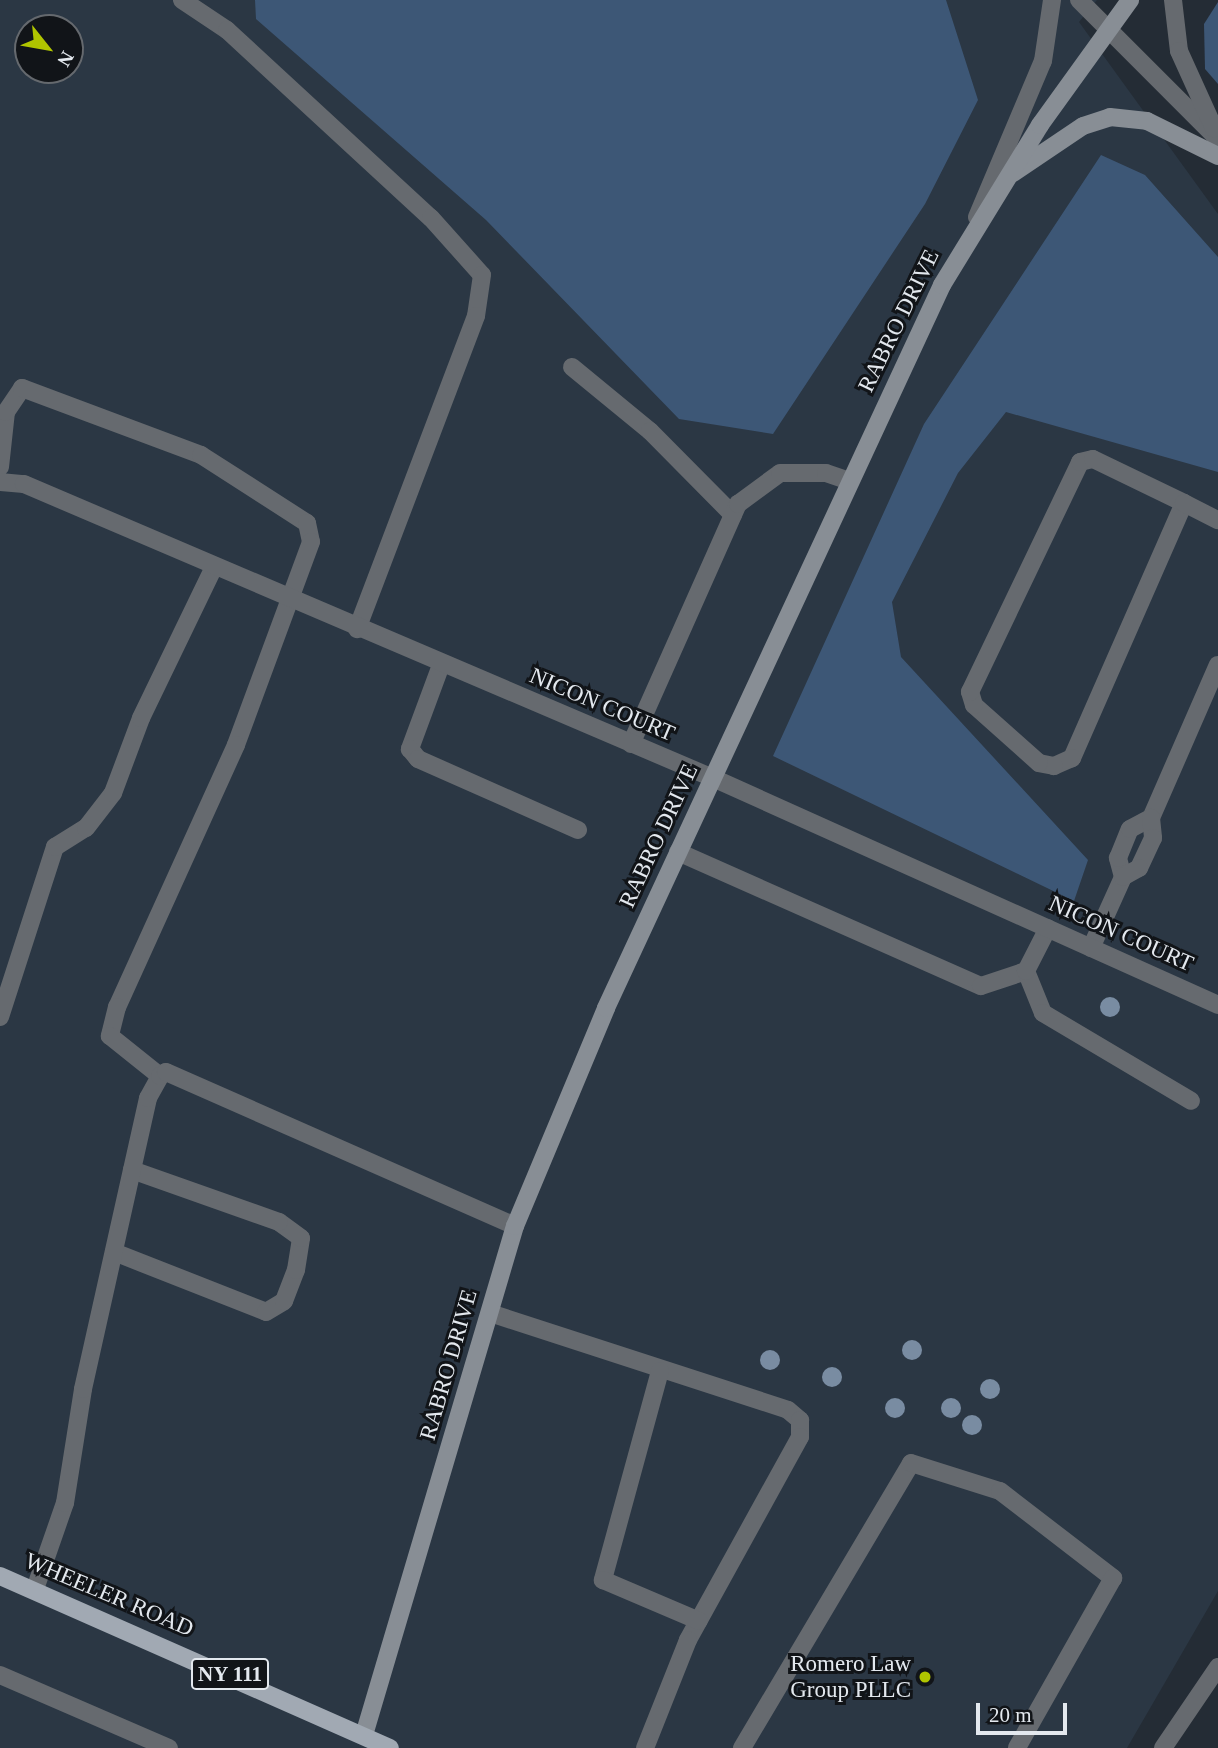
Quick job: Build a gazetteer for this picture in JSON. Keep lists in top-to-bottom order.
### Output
{
  "streets": {
    "main road": ["RABRO DRIVE", "WHEELER ROAD", "NY 111"],
    "street": ["NICON COURT"]
  },
  "crossings": [
    ["RABRO DRIVE", "NICON COURT"],
    ["RABRO DRIVE", "WHEELER ROAD"]
  ],
  "places": ["Romero Law Group PLLC"],
  "scale_bar": "20 m",
  "north": "bottom right"
}
